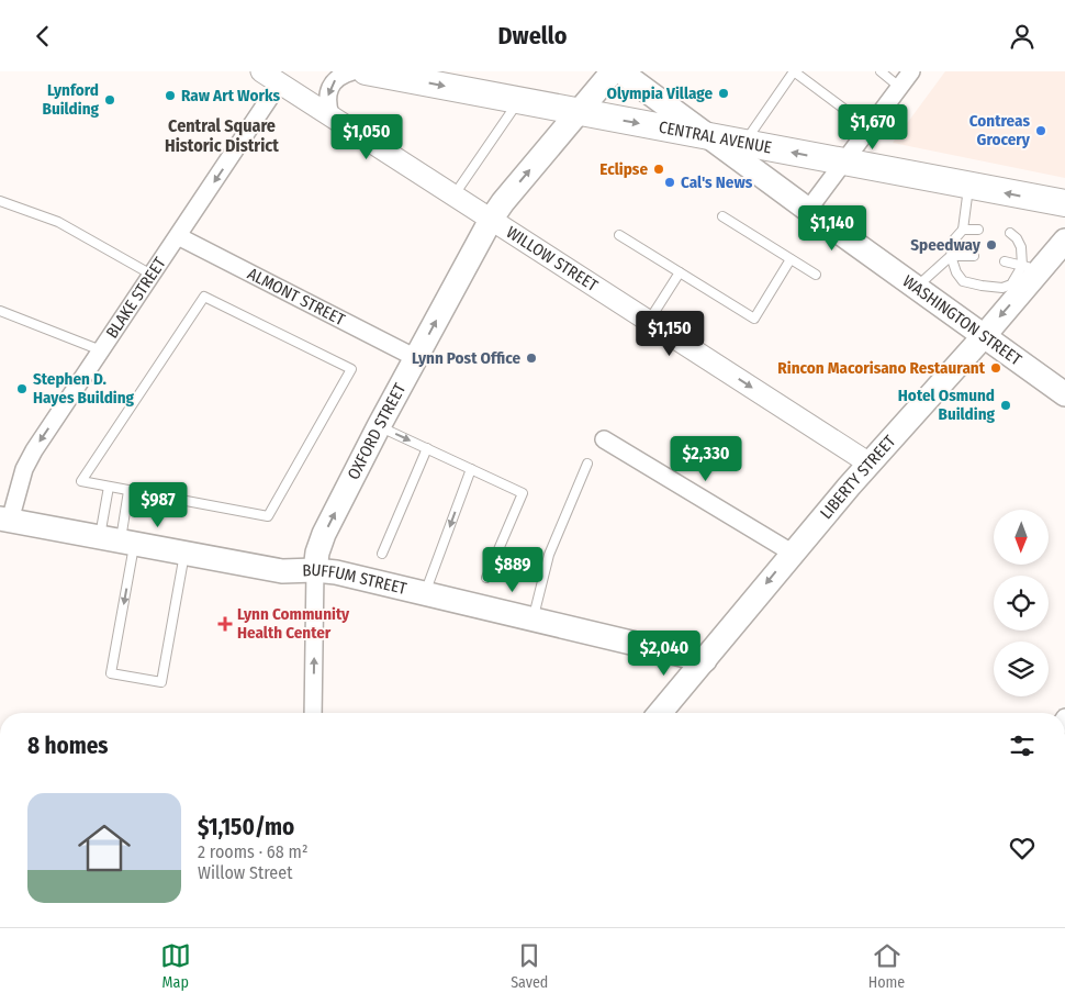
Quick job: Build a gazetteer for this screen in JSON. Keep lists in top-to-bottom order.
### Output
{
  "streets": {
    "main road": [
      "CENTRAL AVENUE",
      "WASHINGTON STREET",
      "OXFORD STREET",
      "LIBERTY STREET",
      "BUFFUM STREET"
    ],
    "street": ["WILLOW STREET", "BLAKE STREET", "ALMONT STREET"]
  },
  "crossings": [
    ["CENTRAL AVENUE", "WASHINGTON STREET"],
    ["CENTRAL AVENUE", "OXFORD STREET"],
    ["WILLOW STREET", "BLAKE STREET"],
    ["WILLOW STREET", "OXFORD STREET"],
    ["WILLOW STREET", "LIBERTY STREET"],
    ["BLAKE STREET", "ALMONT STREET"],
    ["BLAKE STREET", "BUFFUM STREET"],
    ["ALMONT STREET", "OXFORD STREET"],
    ["WASHINGTON STREET", "LIBERTY STREET"],
    ["OXFORD STREET", "BUFFUM STREET"],
    ["LIBERTY STREET", "BUFFUM STREET"]
  ],
  "one_way": ["BLAKE STREET", "OXFORD STREET", "LIBERTY STREET"],
  "districts": ["Central Square Historic District"],
  "places": {
    "other": [
      "Olympia Village",
      "Raw Art Works",
      "Lynford Building",
      "Contreas Grocery",
      "Eclipse",
      "Cal's News",
      "Speedway",
      "Lynn Post Office",
      "Rincon Macorisano Restaurant",
      "Stephen D. Hayes Building",
      "Hotel Osmund Building"
    ],
    "health": ["Lynn Community Health Center"]
  },
  "north": "bottom",
  "page": {
    "header": "Dwello",
    "price": [
      "$1,670",
      "$1,050",
      "$1,140",
      "$1,150",
      "$2,330",
      "$987",
      "$889",
      "$2,040"
    ],
    "heading": "8 homes",
    "list": [
      {
        "name": "$1,150/mo",
        "note": "2 rooms · 68 m² · Willow Street"
      }
    ],
    "tabs": ["Map", "Saved", "Home"]
  }
}
